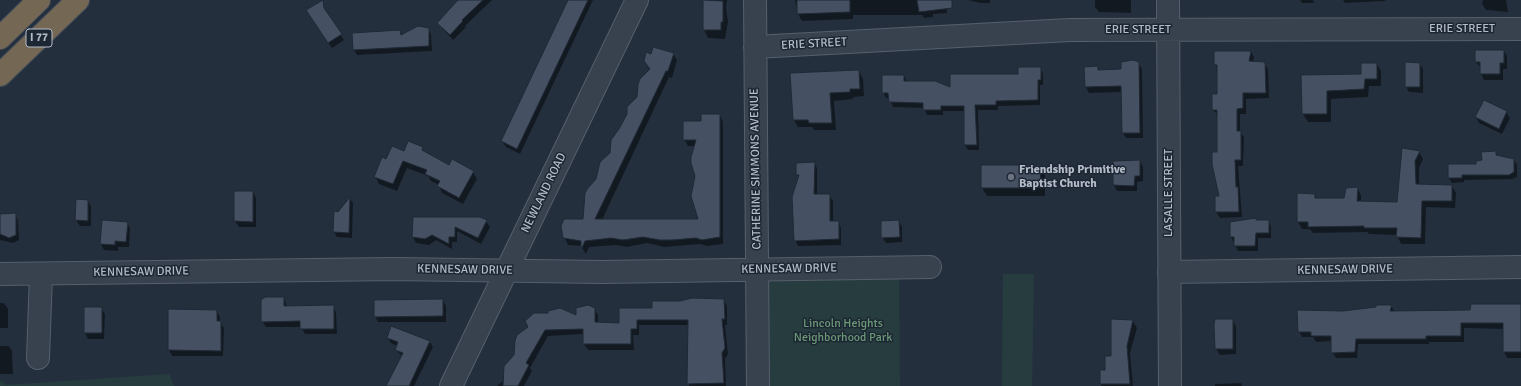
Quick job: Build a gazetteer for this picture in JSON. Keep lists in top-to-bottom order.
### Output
{
  "streets": {
    "highway": ["I 77"],
    "street": [
      "ERIE STREET",
      "CATHERINE SIMMONS AVENUE",
      "NEWLAND ROAD",
      "LASALLE STREET",
      "KENNESAW DRIVE"
    ]
  },
  "crossings": [
    ["ERIE STREET", "CATHERINE SIMMONS AVENUE"],
    ["ERIE STREET", "LASALLE STREET"],
    ["CATHERINE SIMMONS AVENUE", "KENNESAW DRIVE"],
    ["NEWLAND ROAD", "KENNESAW DRIVE"],
    ["LASALLE STREET", "KENNESAW DRIVE"]
  ],
  "parks": ["Lincoln Heights Neighborhood Park"],
  "places": ["Friendship Primitive Baptist Church"]
}
